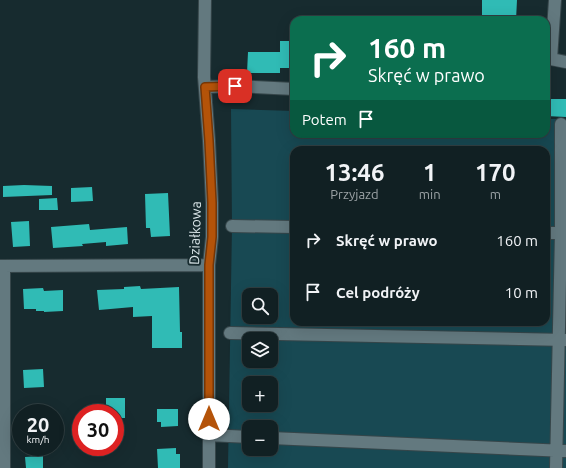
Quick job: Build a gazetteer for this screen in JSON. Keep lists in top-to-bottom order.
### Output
{
  "streets": {
    "street": ["Działkowa"]
  },
  "page": {
    "turn": ["160 m", "Skręć w prawo"],
    "then": "Potem",
    "eta": [
      "13:46",
      "Przyjazd",
      "1",
      "min",
      "170",
      "m"
    ],
    "list": [
      {
        "name": "Skręć w prawo",
        "value": "160 m"
      },
      {
        "name": "Cel podróży",
        "value": "10 m"
      }
    ],
    "map_buttons": ["+", "−"],
    "speed": "20 km/h",
    "limit": "30"
  }
}
